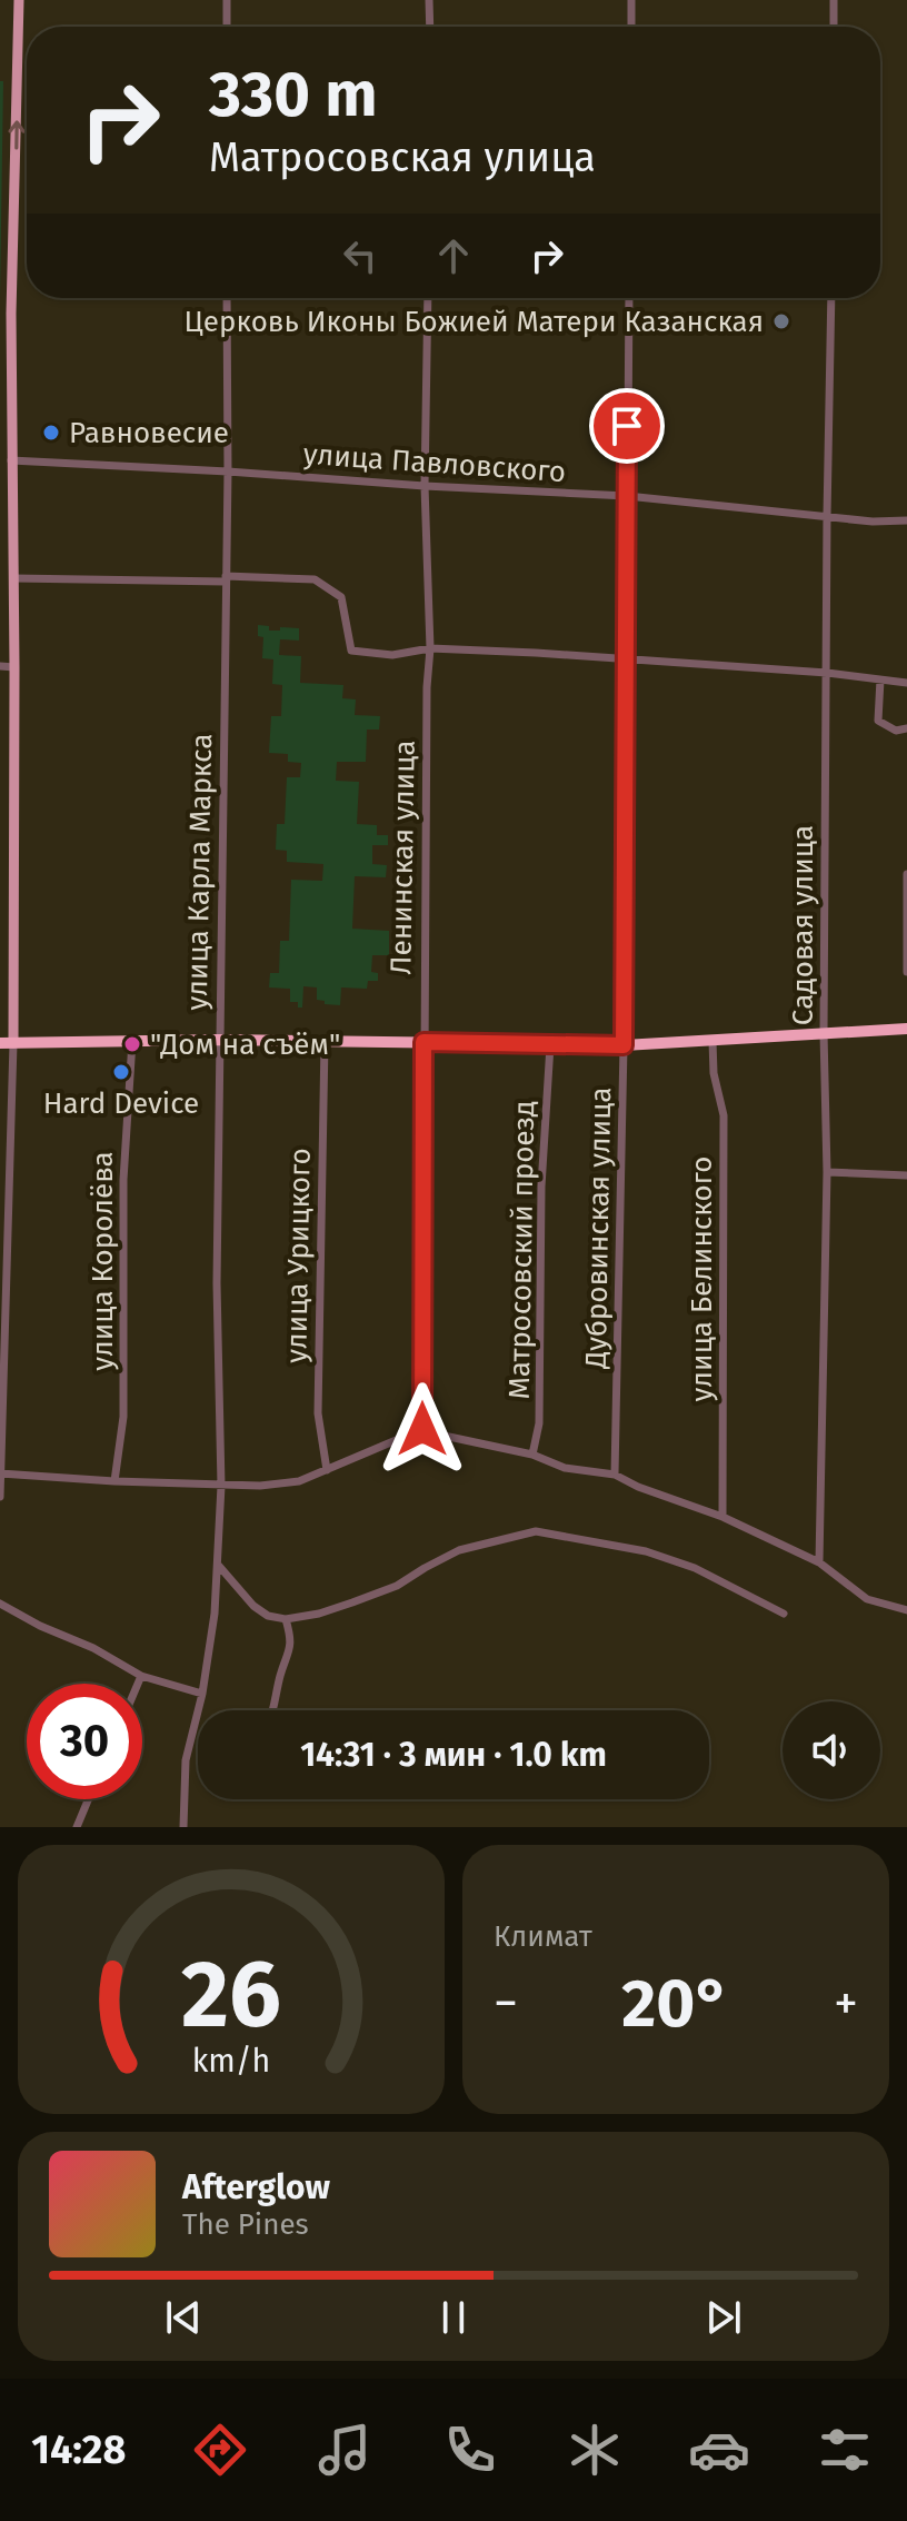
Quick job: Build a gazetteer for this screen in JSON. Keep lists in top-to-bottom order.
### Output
{
  "streets": {
    "street": [
      "улица Павловского",
      "Ленинская улица",
      "улица Карла Маркса",
      "Садовая улица",
      "Дубровинская улица",
      "Матросовский проезд",
      "улица Урицкого",
      "улица Королёва",
      "улица Белинского"
    ]
  },
  "crossings": [
    ["улица Павловского", "Ленинская улица"],
    ["улица Павловского", "улица Карла Маркса"],
    ["улица Павловского", "Садовая улица"],
    ["улица Павловского", "Дубровинская улица"]
  ],
  "places": [
    "Церковь Иконы Божией Матери Казанская",
    "Равновесие",
    "\"Дом на съём\"",
    "Hard Device"
  ],
  "page": {
    "turn": ["330 m", "Матросовская улица"],
    "limit": "30",
    "trip": "14:31 · 3 мин · 1.0 km",
    "tile": "Климат",
    "heat": ["−", "20°", "+"],
    "song": ["Afterglow", "The Pines"],
    "tabs": "14:28",
    "gauge": ["26", "km/h"]
  }
}
